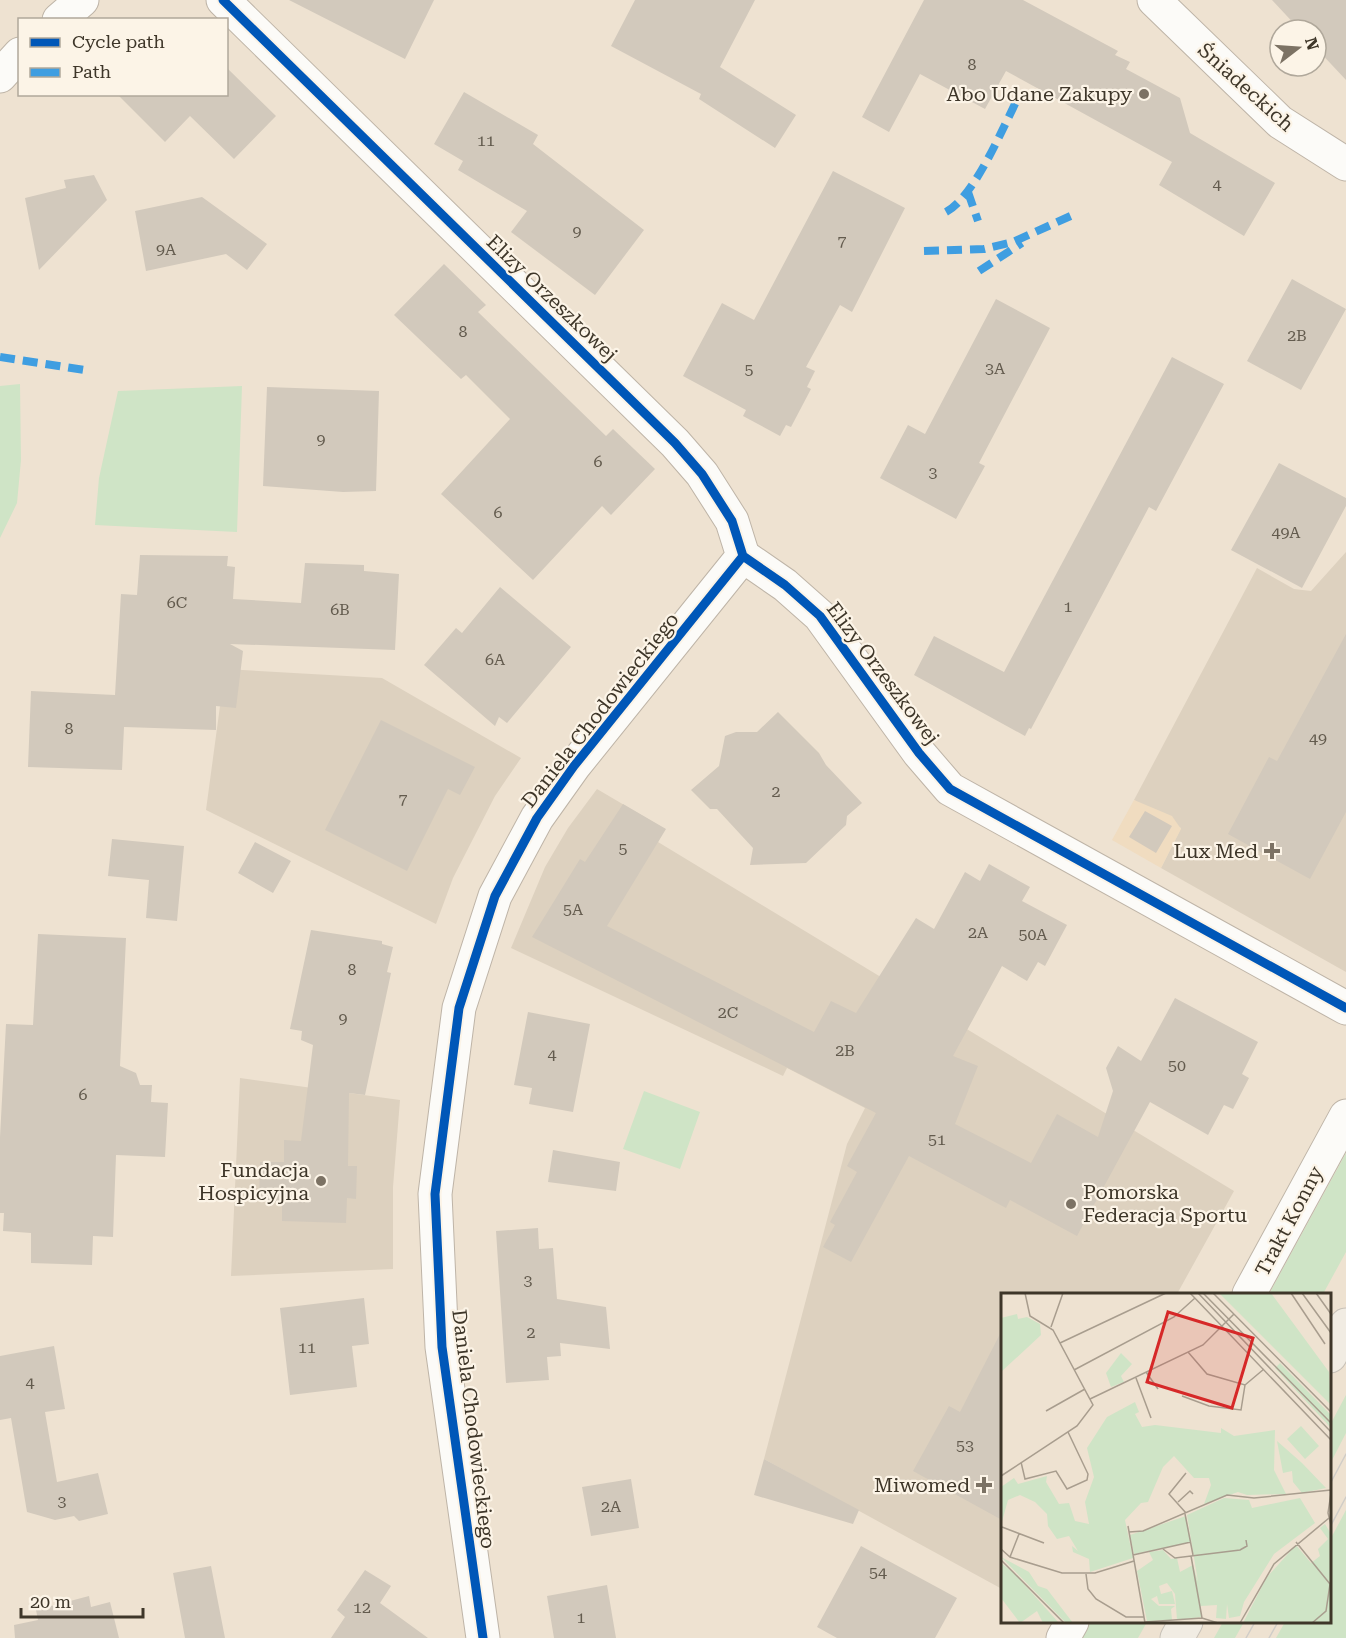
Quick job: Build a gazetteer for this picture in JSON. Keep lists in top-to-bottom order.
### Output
{
  "streets": {
    "street": [
      "Śniadeckich",
      "Elizy Orzeszkowej",
      "Daniela Chodowieckiego",
      "Trakt Konny"
    ]
  },
  "crossings": [
    ["Elizy Orzeszkowej", "Daniela Chodowieckiego"]
  ],
  "places": {
    "other": ["Abo Udane Zakupy", "Fundacja Hospicyjna", "Pomorska Federacja Sportu"],
    "health": ["Lux Med", "Miwomed"]
  },
  "house_numbers": [
    "8",
    "11",
    "4",
    "9",
    "7",
    "9A",
    "8",
    "2B",
    "3A",
    "5",
    "9",
    "6",
    "3",
    "6",
    "49A",
    "6C",
    "1",
    "6B",
    "6A",
    "8",
    "49",
    "2",
    "7",
    "5",
    "5A",
    "2A",
    "50A",
    "8",
    "2C",
    "9",
    "2B",
    "4",
    "50",
    "6",
    "51",
    "3",
    "2",
    "11",
    "4",
    "53",
    "3",
    "2A",
    "54",
    "12",
    "1"
  ],
  "legend": ["Cycle path", "Path"],
  "scale_bar": "20 m",
  "north": "right"
}
